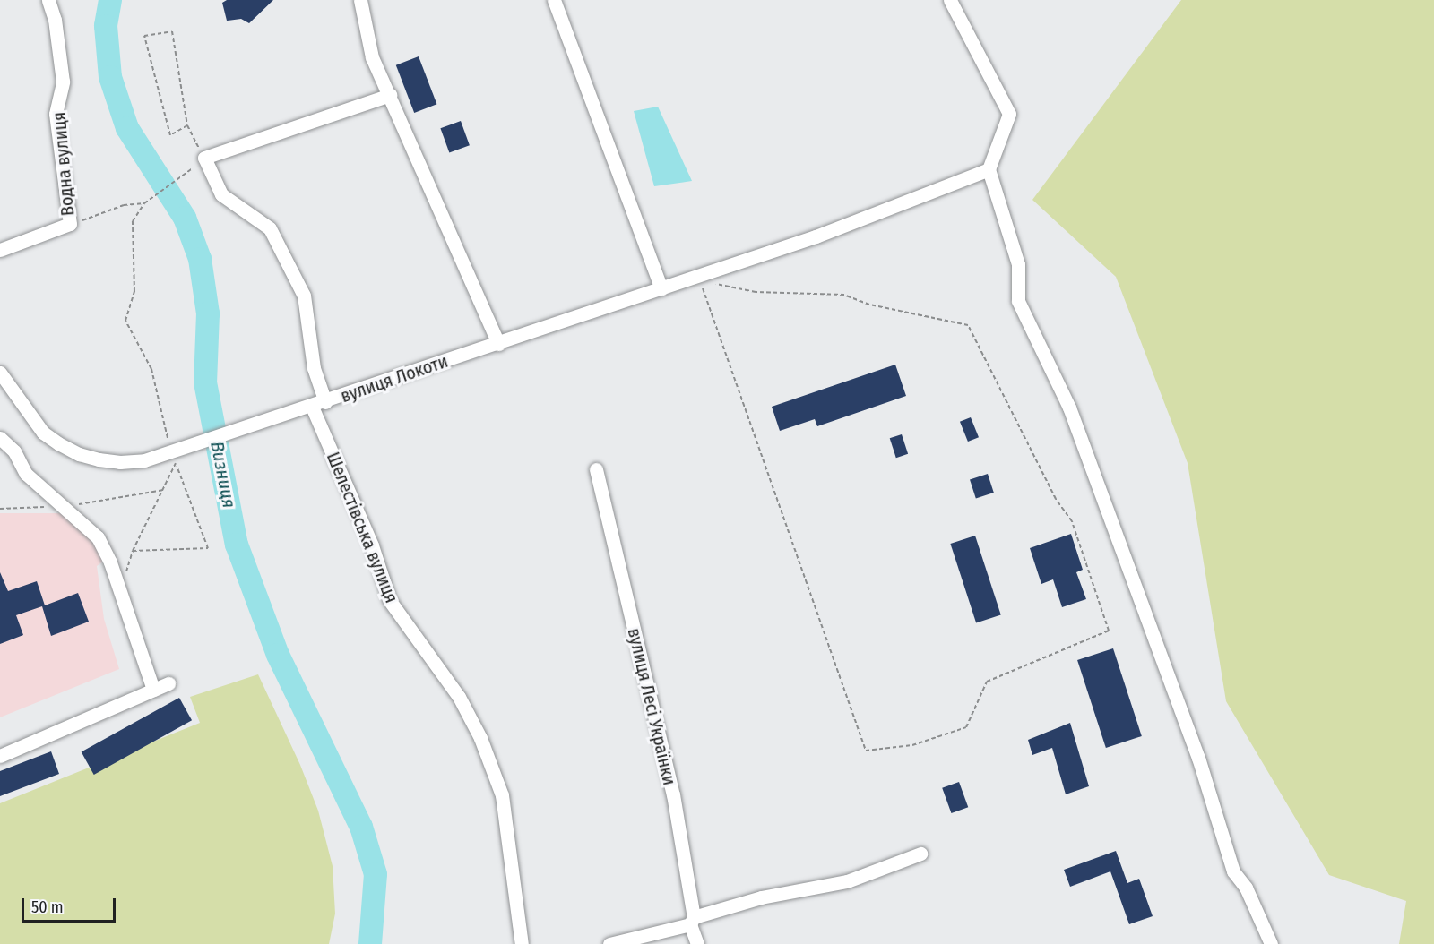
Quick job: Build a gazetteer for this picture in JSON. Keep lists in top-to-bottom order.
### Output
{
  "streets": {
    "street": [
      "Водна вулиця",
      "вулиця Локоти",
      "Шелестівська вулиця",
      "вулиця Лесі Українки"
    ]
  },
  "crossings": [
    ["вулиця Локоти", "Шелестівська вулиця"]
  ],
  "water": ["Визниця"],
  "scale_bar": "50 m"
}
